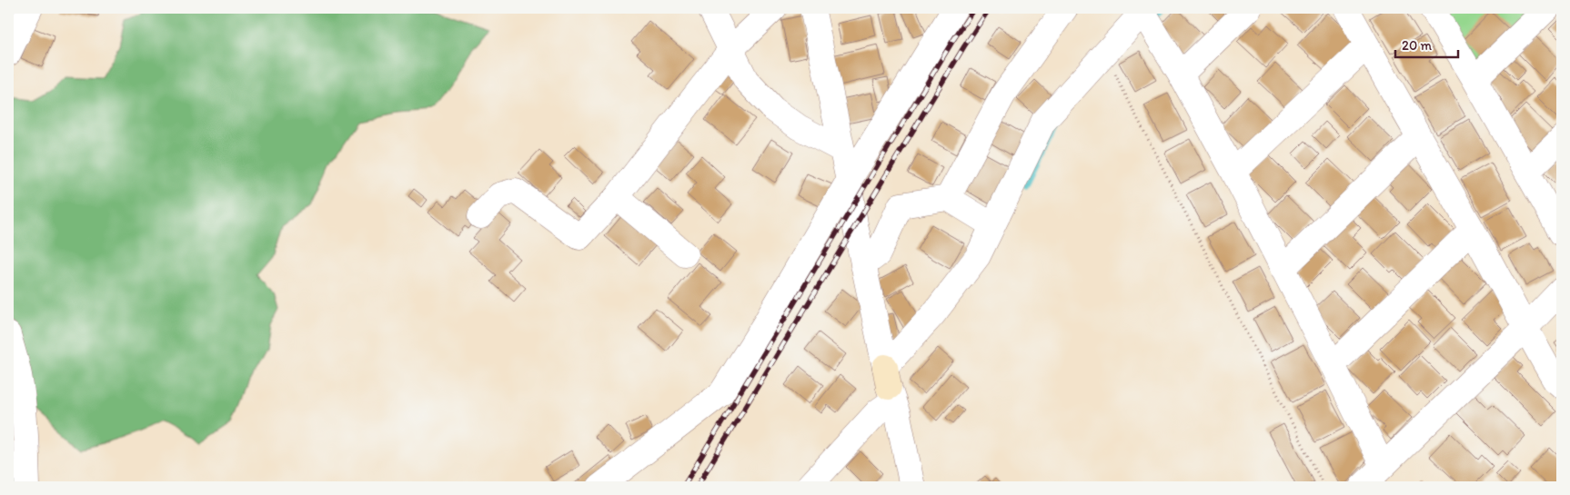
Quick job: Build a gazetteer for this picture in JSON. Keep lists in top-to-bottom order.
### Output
{
  "scale_bar": "20 m"
}
